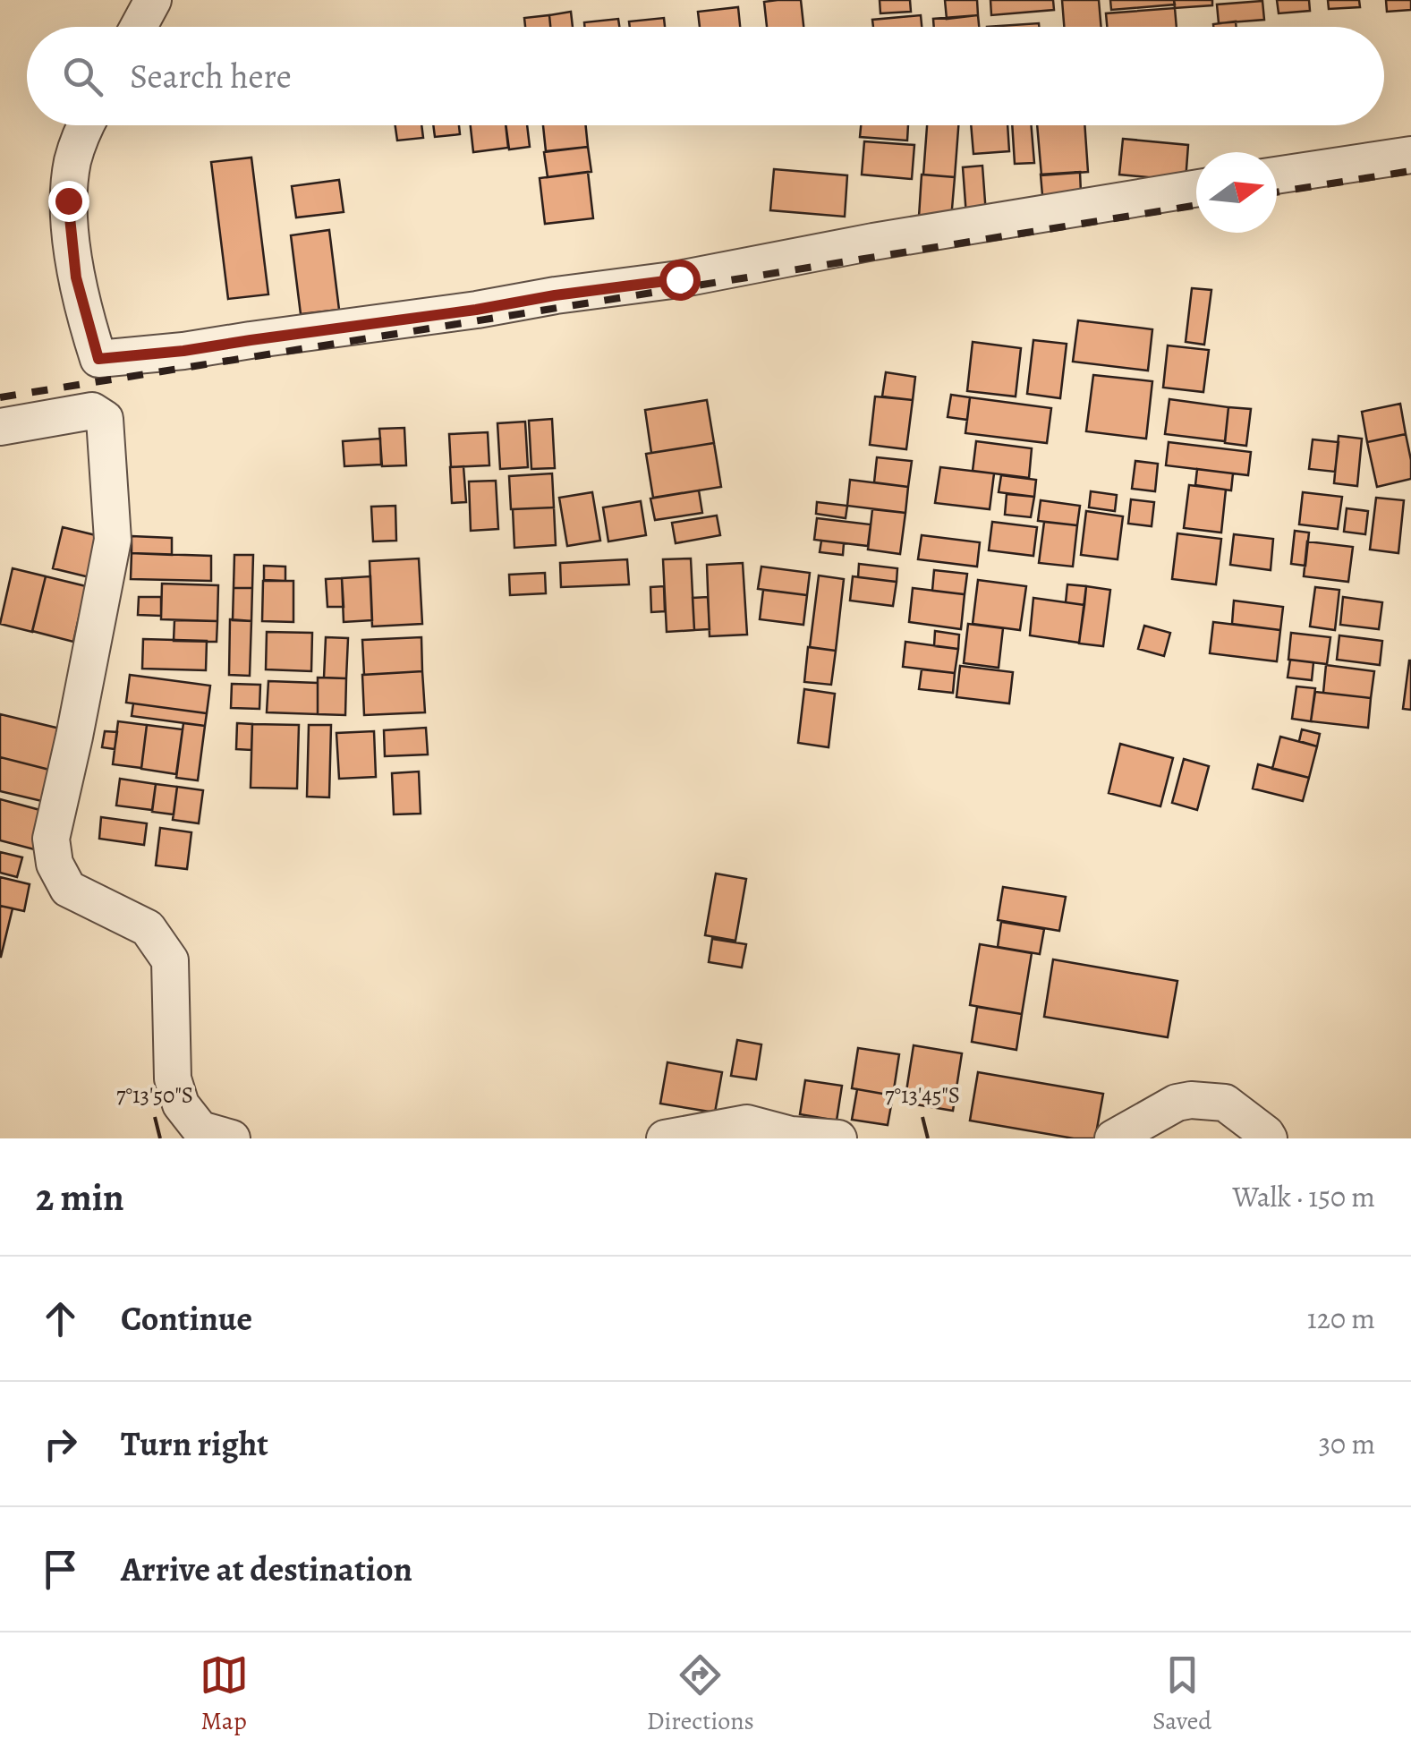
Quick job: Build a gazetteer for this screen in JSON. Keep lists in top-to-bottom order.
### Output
{
  "north": "right",
  "page": {
    "search": "Search here",
    "heading": ["2 min", "Walk · 150 m"],
    "list": [
      ["Continue", "120 m"],
      ["Turn right", "30 m"],
      "Arrive at destination"
    ],
    "nav": ["Map", "Directions", "Saved"]
  },
  "coordinates": ["7°13'50\"S", "7°13'45\"S"]
}
